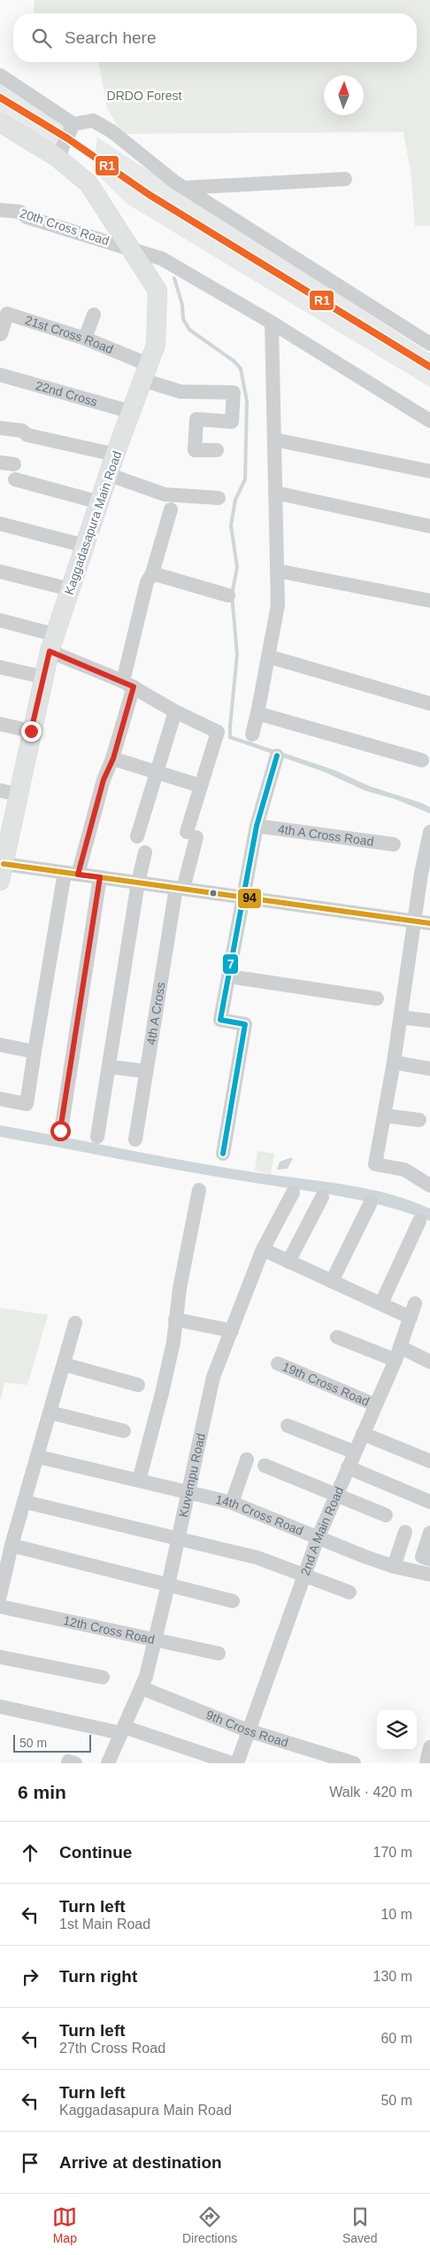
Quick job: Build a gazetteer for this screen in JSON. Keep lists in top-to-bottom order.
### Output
{
  "streets": {
    "main road": ["Kaggadasapura Main Road"],
    "street": [
      "20th Cross Road",
      "21st Cross Road",
      "22nd Cross",
      "4th A Cross Road",
      "4th A Cross",
      "19th Cross Road",
      "Kuvempu Road",
      "14th Cross Road",
      "2nd A Main Road",
      "12th Cross Road",
      "9th Cross Road"
    ]
  },
  "crossings": [
    ["20th Cross Road", "Kaggadasapura Main Road"],
    ["21st Cross Road", "Kaggadasapura Main Road"],
    ["22nd Cross", "Kaggadasapura Main Road"],
    ["19th Cross Road", "2nd A Main Road"],
    ["Kuvempu Road", "14th Cross Road"],
    ["Kuvempu Road", "12th Cross Road"],
    ["Kuvempu Road", "9th Cross Road"],
    ["14th Cross Road", "2nd A Main Road"],
    ["2nd A Main Road", "9th Cross Road"]
  ],
  "parks": ["DRDO Forest"],
  "lines": ["transit line R1", "transit line 7", "transit line 94"],
  "scale_bar": "50 m",
  "north": "top",
  "page": {
    "search": "Search here",
    "scale": "50 m",
    "heading": ["6 min", "Walk · 420 m"],
    "list": [
      ["Continue", "170 m"],
      ["Turn left", "1st Main Road", "10 m"],
      ["Turn right", "130 m"],
      ["Turn left", "27th Cross Road", "60 m"],
      ["Turn left", "Kaggadasapura Main Road", "50 m"],
      "Arrive at destination"
    ],
    "nav": ["Map", "Directions", "Saved"]
  }
}
